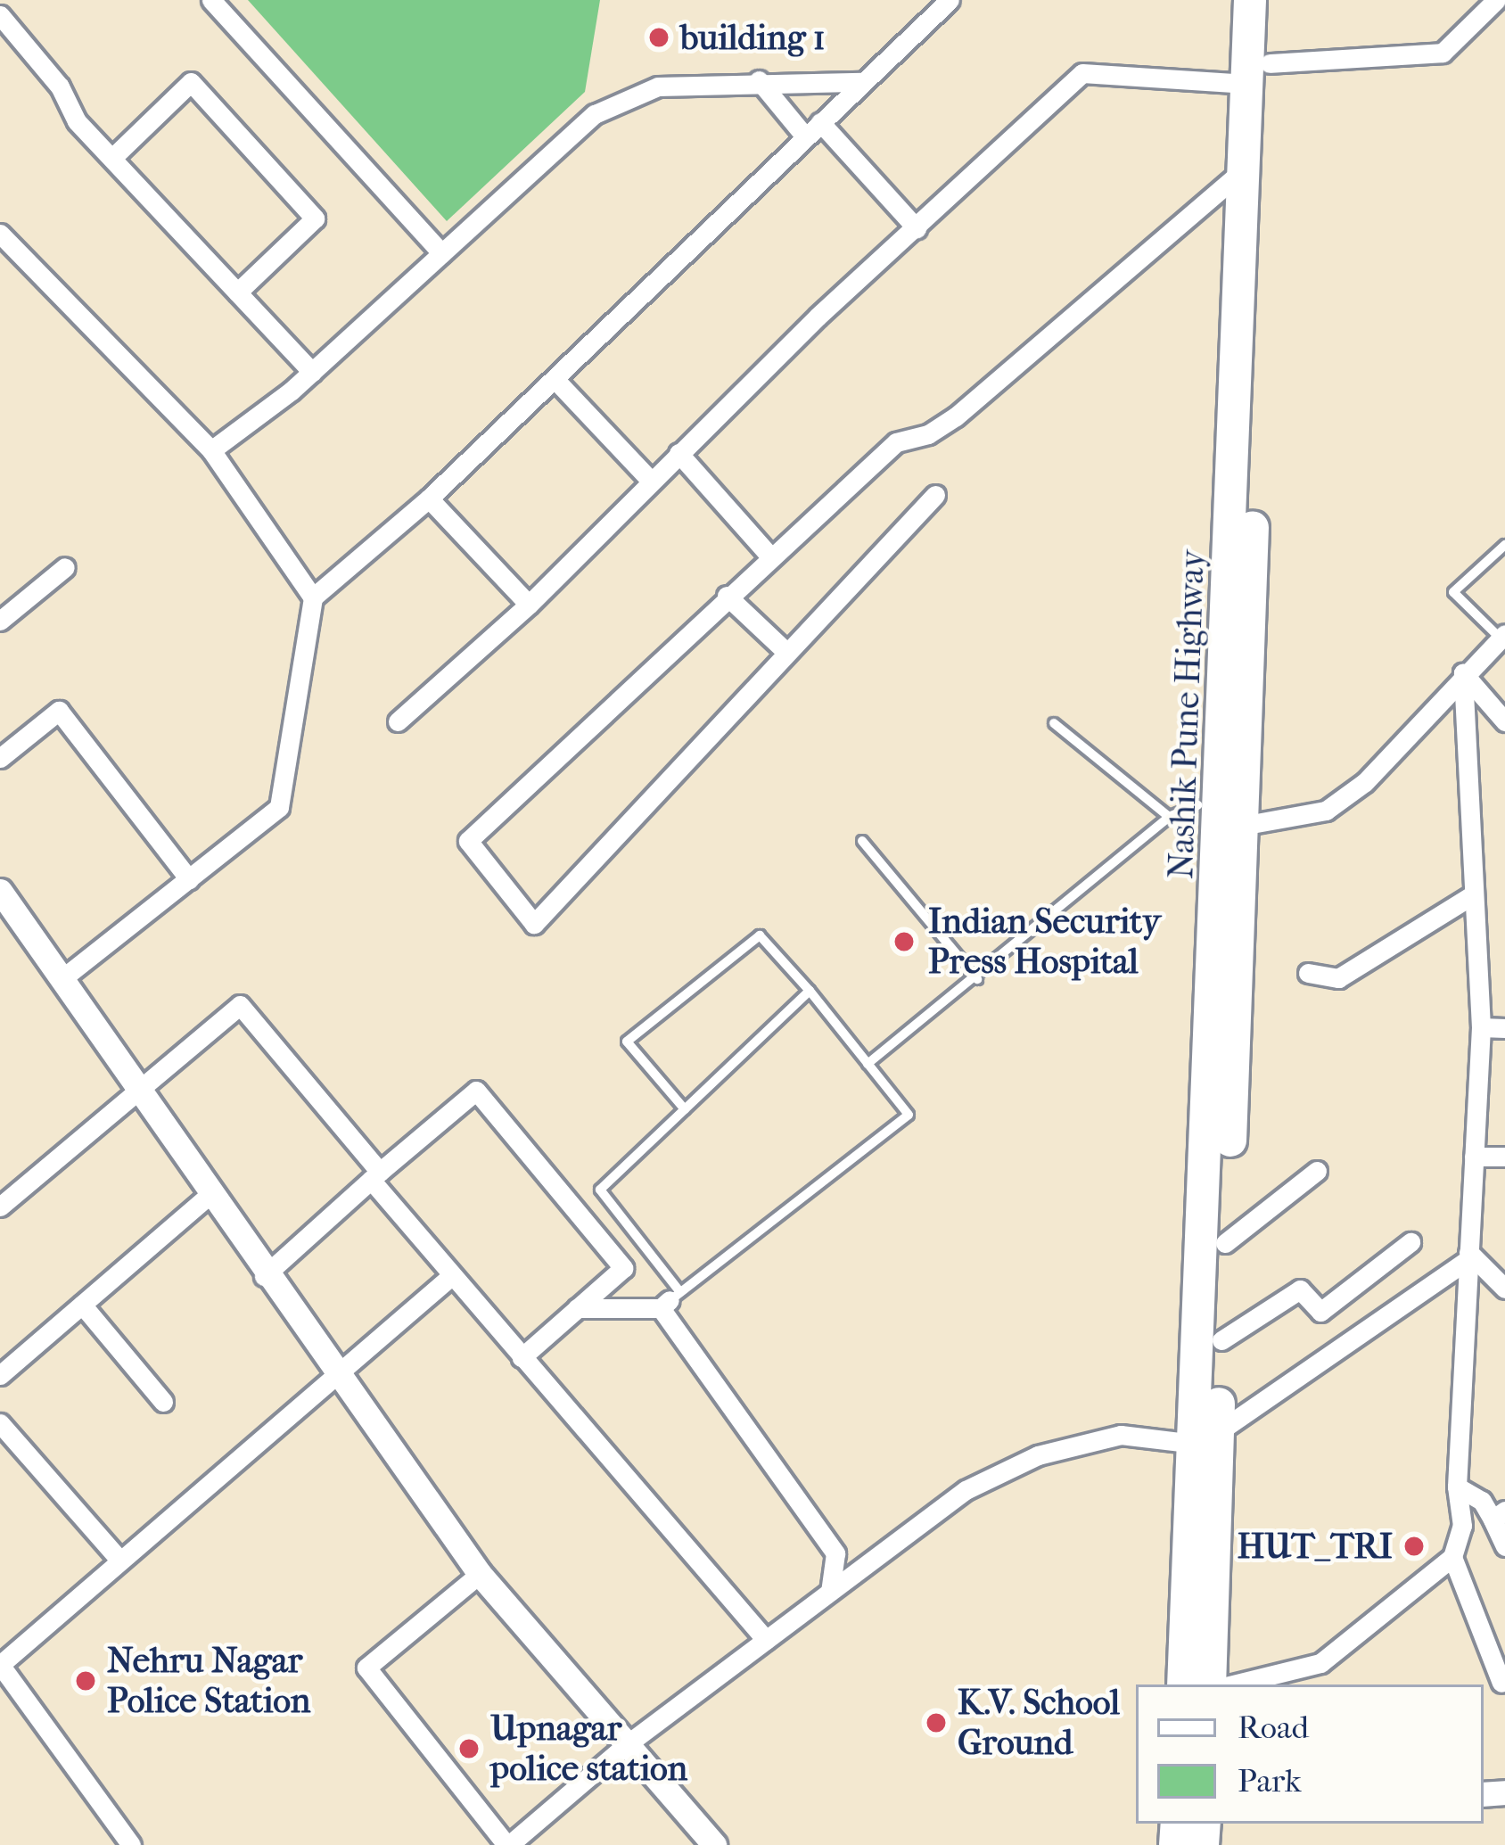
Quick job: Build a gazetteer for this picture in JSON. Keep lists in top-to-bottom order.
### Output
{
  "streets": {
    "highway": ["Nashik Pune Highway"]
  },
  "places": [
    "building 1",
    "Indian Security Press Hospital",
    "HUT_TRI",
    "Nehru Nagar Police Station",
    "K.V. School Ground",
    "Upnagar police station"
  ],
  "legend": ["Road", "Park"]
}
